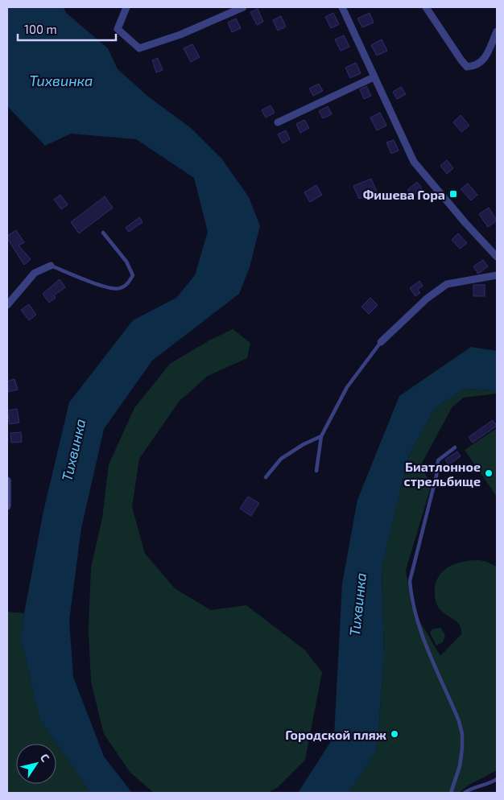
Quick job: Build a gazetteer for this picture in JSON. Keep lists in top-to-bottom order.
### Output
{
  "water": ["Тихвинка"],
  "places": {
    "transit": ["Фишева Гора"],
    "other": ["Биатлонное стрельбище", "Городской пляж"]
  },
  "scale_bar": "100 m",
  "north": "top right"
}
